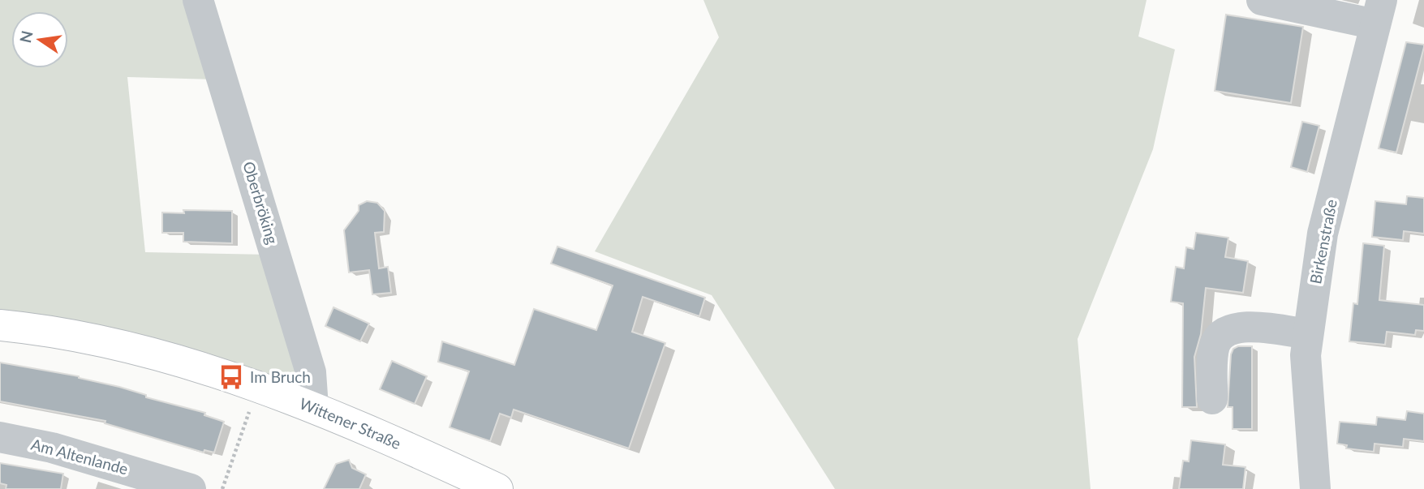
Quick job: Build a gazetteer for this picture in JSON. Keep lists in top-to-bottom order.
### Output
{
  "streets": {
    "main road": ["Wittener Straße"],
    "street": ["Oberbröking", "Birkenstraße", "Am Altenlande"]
  },
  "crossings": [
    ["Oberbröking", "Wittener Straße"]
  ],
  "places": {
    "bus stop": ["Im Bruch"]
  },
  "north": "left"
}
